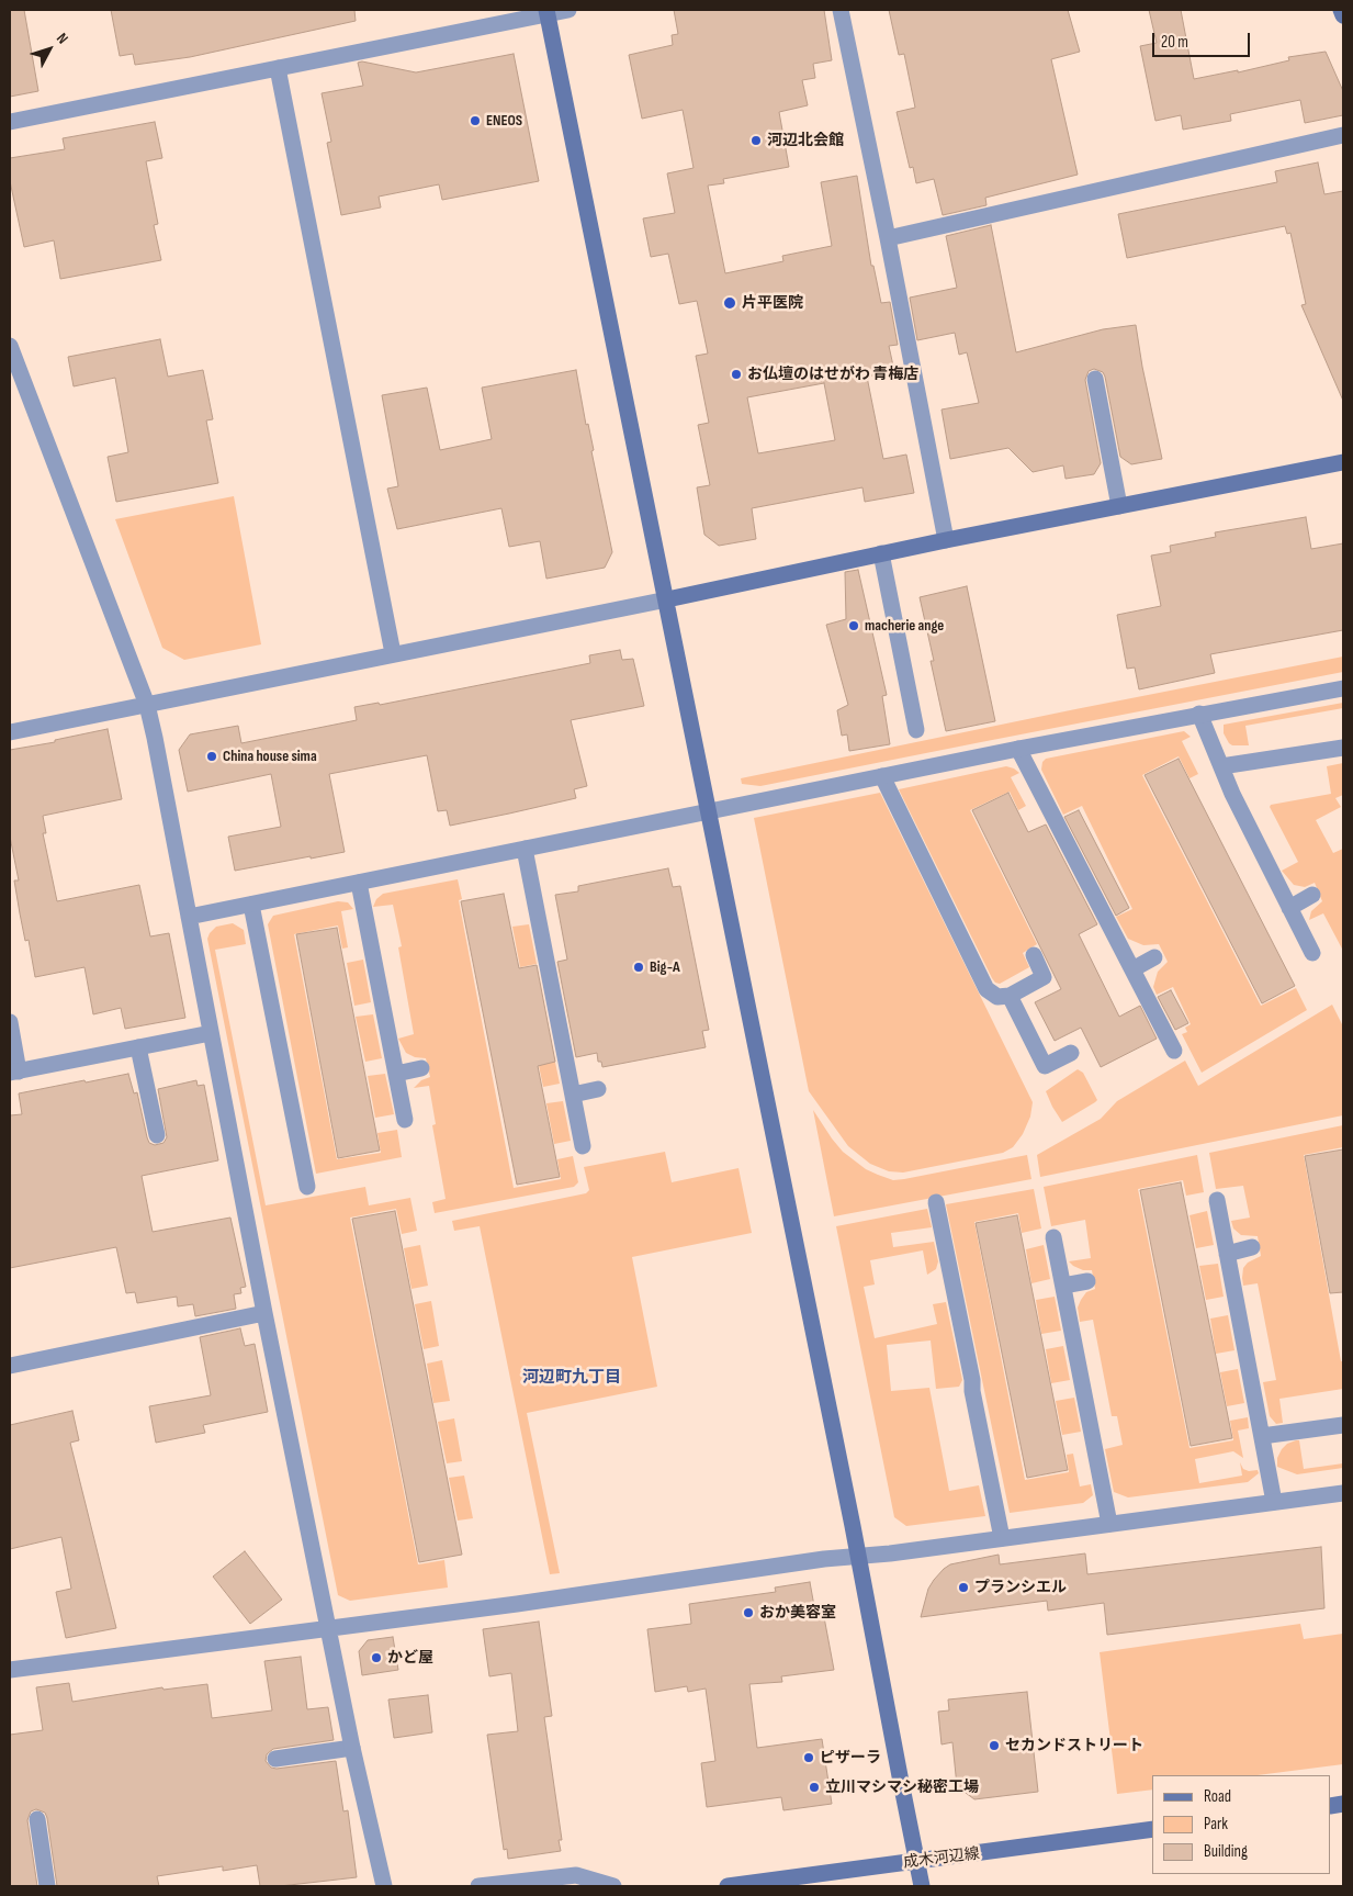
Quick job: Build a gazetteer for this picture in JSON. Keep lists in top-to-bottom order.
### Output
{
  "streets": {
    "street": ["成木河辺線"]
  },
  "districts": ["河辺町九丁目"],
  "places": [
    "ENEOS",
    "河辺北会館",
    "片平医院",
    "お仏壇のはせがわ 青梅店",
    "macherie ange",
    "China house sima",
    "Big-A",
    "プランシエル",
    "おか美容室",
    "かど屋",
    "セカンドストリート",
    "ピザーラ",
    "立川マシマシ秘密工場"
  ],
  "legend": ["Road", "Park", "Building"],
  "scale_bar": "20 m",
  "north": "top right"
}
